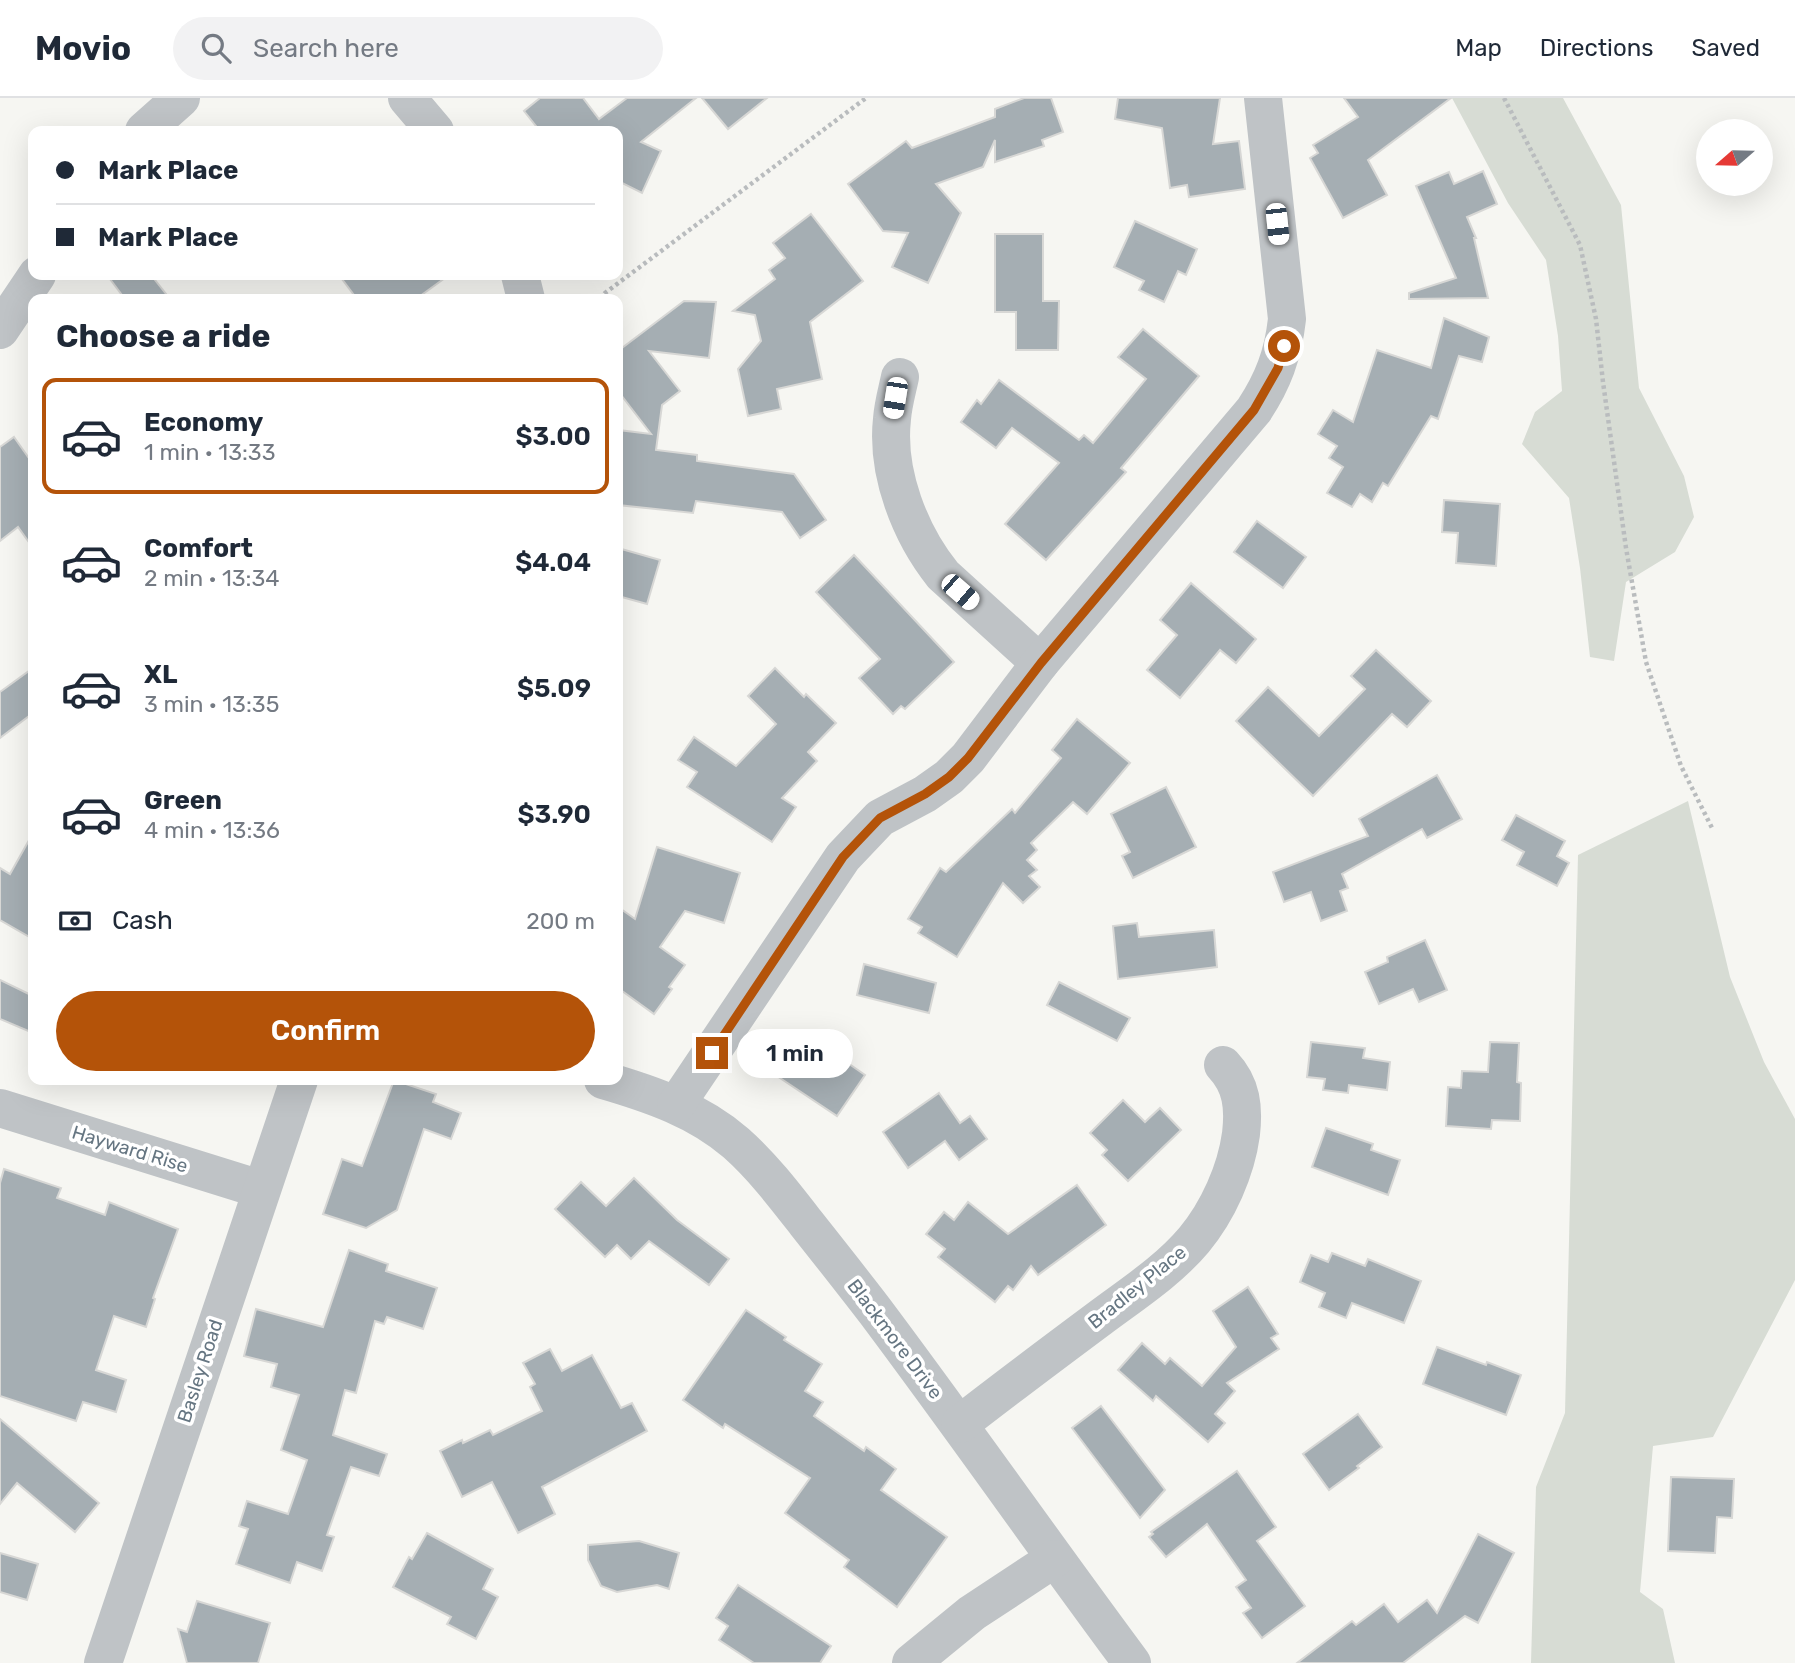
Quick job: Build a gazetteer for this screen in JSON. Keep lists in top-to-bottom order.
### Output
{
  "streets": {
    "street": [
      "Hayward Rise",
      "Bradley Place",
      "Blackmore Drive",
      "Basley Road"
    ]
  },
  "crossings": [
    ["Hayward Rise", "Basley Road"],
    ["Bradley Place", "Blackmore Drive"]
  ],
  "north": "left",
  "page": {
    "header": "Movio",
    "search": "Search here",
    "nav": ["Map", "Directions", "Saved"],
    "banner": ["Mark Place", "Mark Place"],
    "heading": "Choose a ride",
    "list": [
      {
        "name": "Economy",
        "note": "1 min · 13:33",
        "value": "$3.00"
      },
      {
        "name": "Comfort",
        "note": "2 min · 13:34",
        "value": "$4.04"
      },
      {
        "name": "XL",
        "note": "3 min · 13:35",
        "value": "$5.09"
      },
      {
        "name": "Green",
        "note": "4 min · 13:36",
        "value": "$3.90"
      }
    ],
    "pay": ["Cash", "200 m"],
    "buttons": "Confirm",
    "bubble": "1 min"
  }
}
